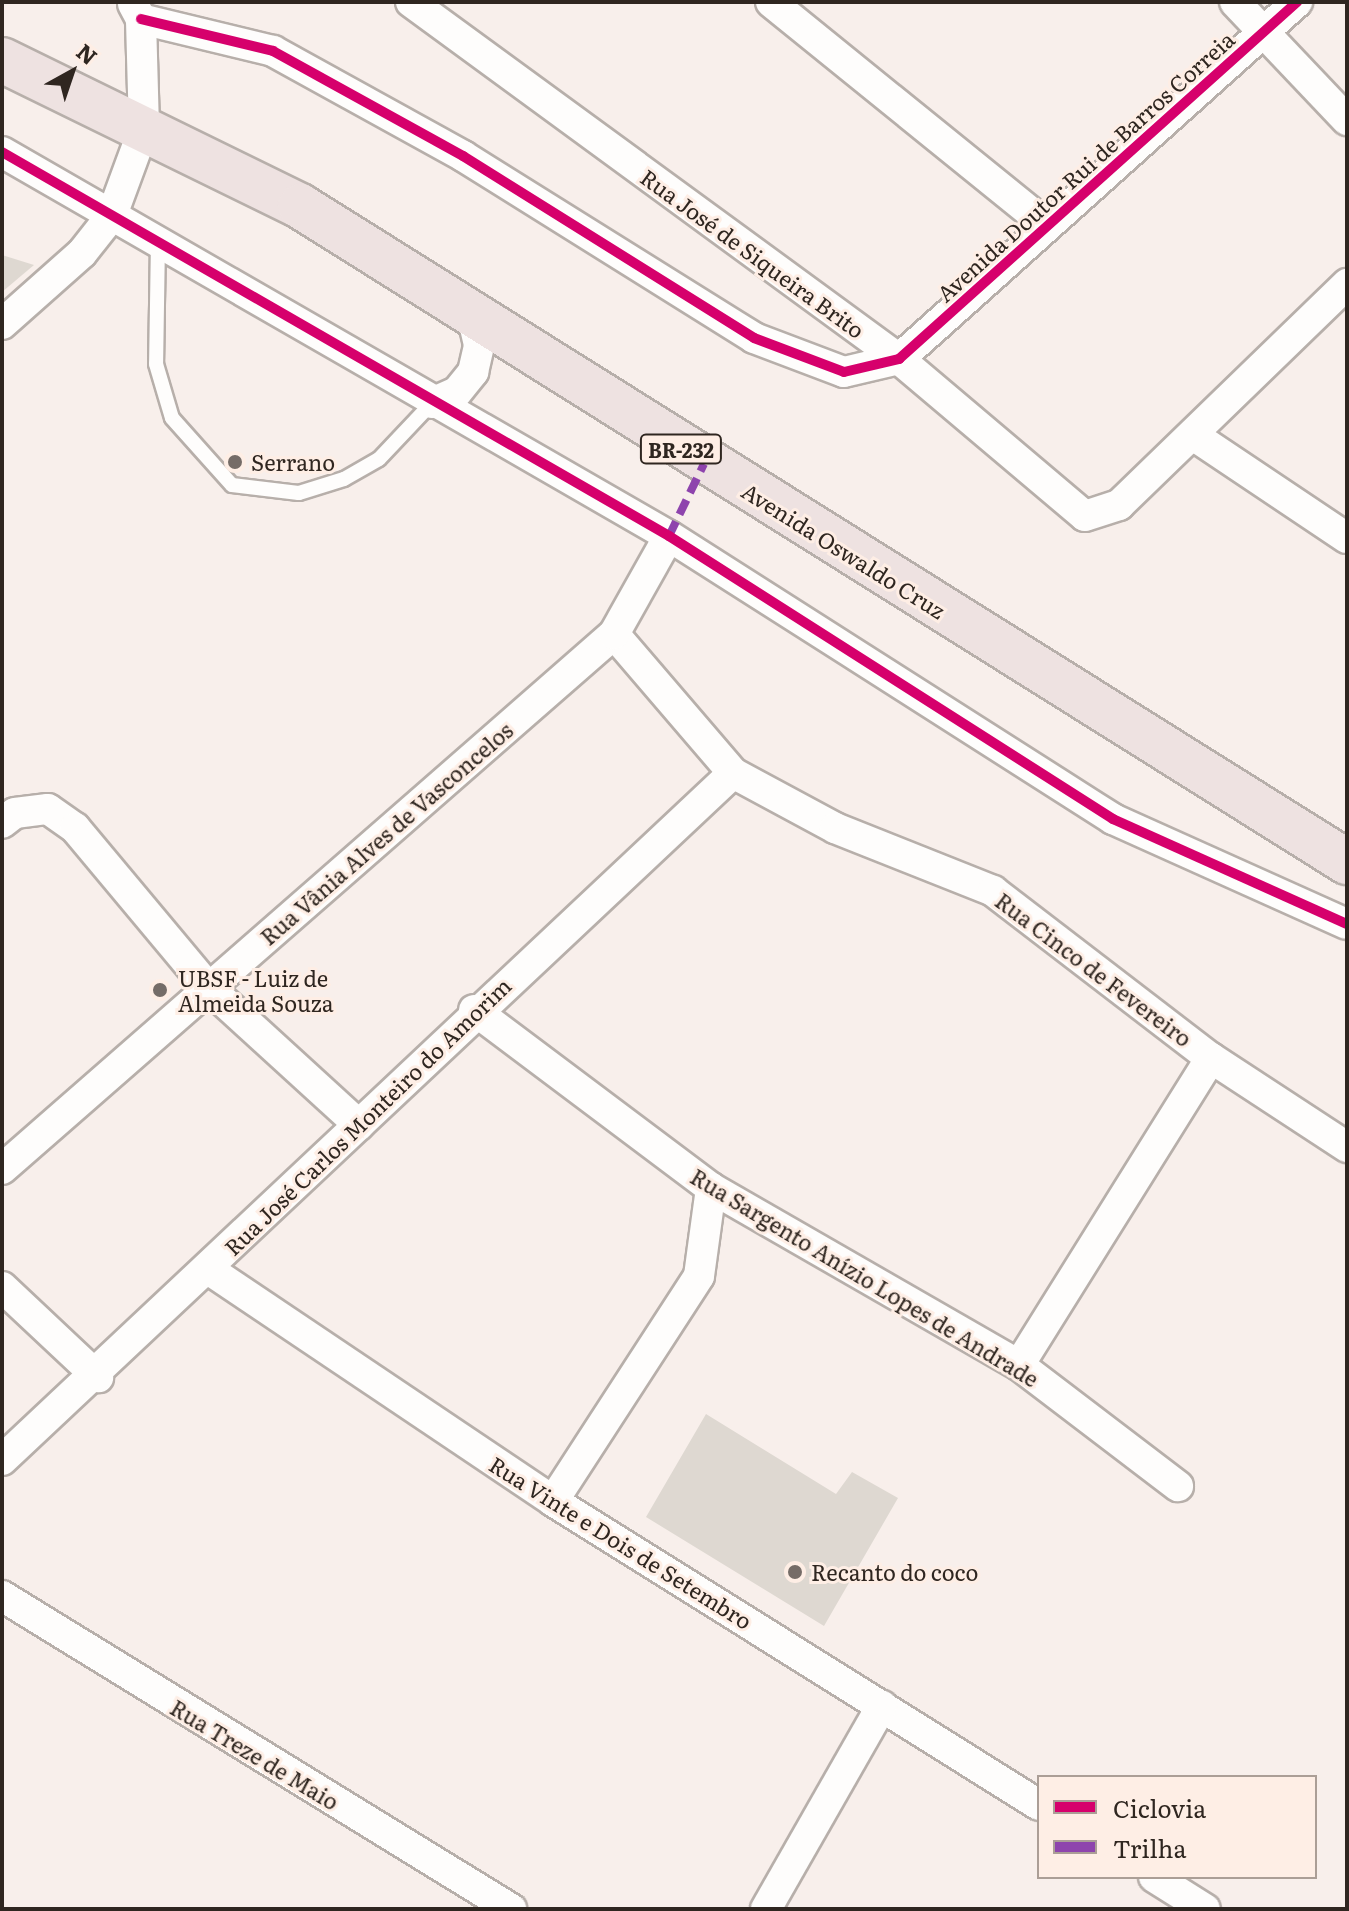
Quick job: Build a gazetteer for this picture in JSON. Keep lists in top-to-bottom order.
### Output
{
  "streets": {
    "highway": ["BR-232", "Avenida Oswaldo Cruz"],
    "street": [
      "Avenida Doutor Rui de Barros Correia",
      "Rua José de Siqueira Brito",
      "Rua Vânia Alves de Vasconcelos",
      "Rua Cinco de Fevereiro",
      "Rua José Carlos Monteiro do Amorim",
      "Rua Sargento Anízio Lopes de Andrade",
      "Rua Vinte e Dois de Setembro",
      "Rua Treze de Maio"
    ]
  },
  "crossings": [
    ["Avenida Doutor Rui de Barros Correia", "Rua José de Siqueira Brito"],
    ["Rua Vânia Alves de Vasconcelos", "Rua Cinco de Fevereiro"],
    ["Rua Cinco de Fevereiro", "Rua José Carlos Monteiro do Amorim"],
    ["Rua José Carlos Monteiro do Amorim", "Rua Sargento Anízio Lopes de Andrade"],
    ["Rua José Carlos Monteiro do Amorim", "Rua Vinte e Dois de Setembro"]
  ],
  "places": ["Serrano", "UBSF - Luiz de Almeida Souza", "Recanto do coco"],
  "legend": ["Ciclovia", "Trilha"],
  "north": "top right"
}
